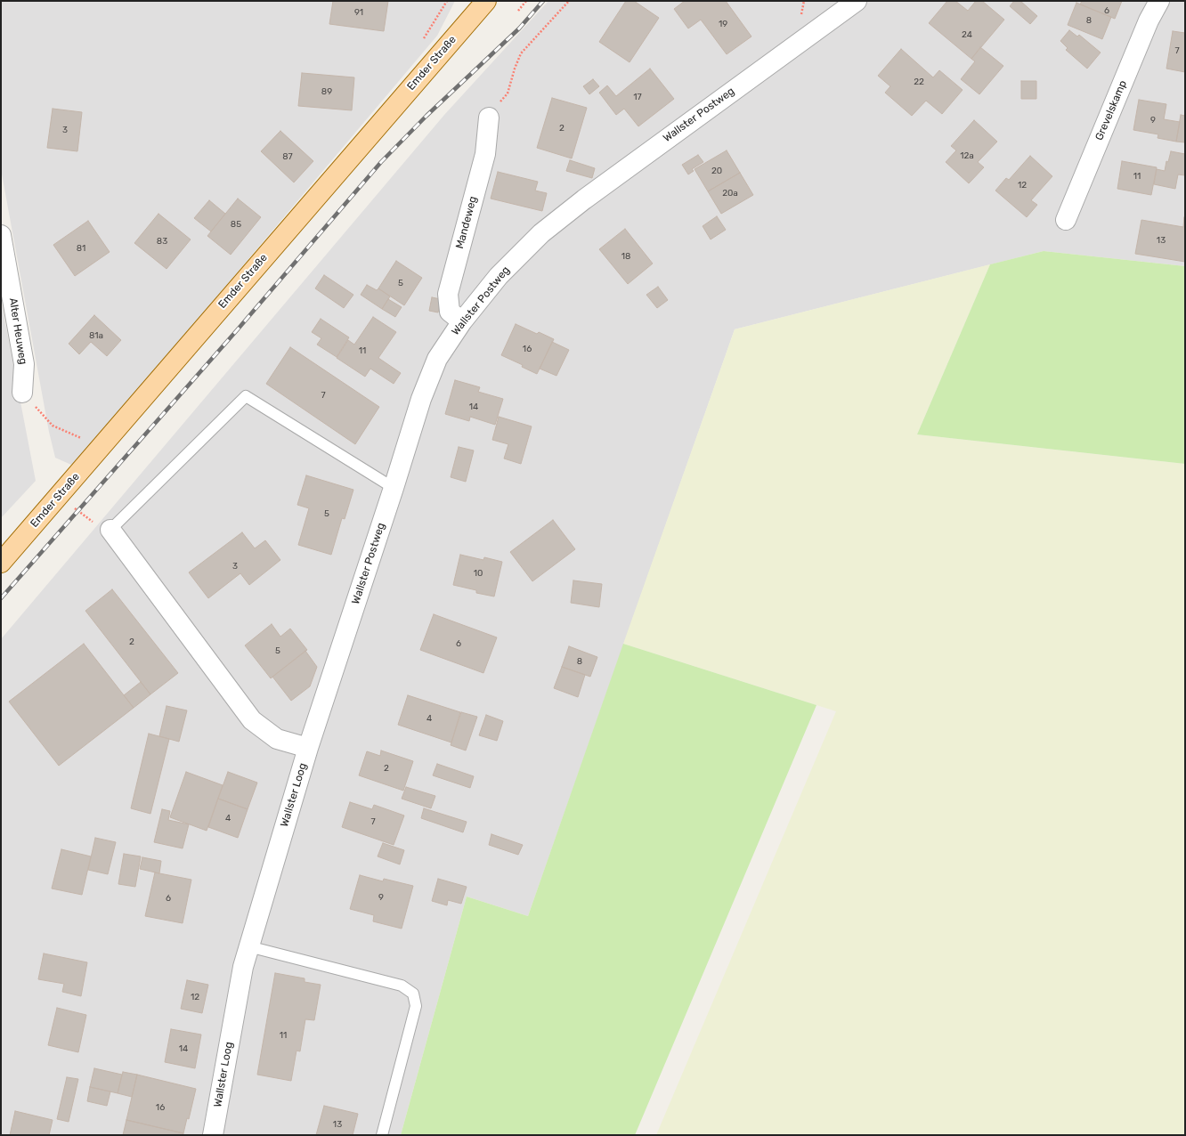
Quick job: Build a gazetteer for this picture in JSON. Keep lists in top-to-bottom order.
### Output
{
  "streets": {
    "main road": ["Emder Straße"],
    "street": [
      "Grevelskamp",
      "Wallster Postweg",
      "Mandeweg",
      "Alter Heuweg",
      "Wallster Loog"
    ]
  },
  "crossings": [
    ["Wallster Postweg", "Mandeweg"],
    ["Wallster Postweg", "Wallster Loog"]
  ],
  "house_numbers": [
    "6",
    "91",
    "8",
    "19",
    "24",
    "7",
    "22",
    "89",
    "17",
    "9",
    "2",
    "3",
    "12a",
    "87",
    "20",
    "11",
    "12",
    "20a",
    "85",
    "13",
    "83",
    "81",
    "18",
    "5",
    "81a",
    "16",
    "11",
    "7",
    "14",
    "5",
    "3",
    "10",
    "2",
    "6",
    "5",
    "8",
    "4",
    "2",
    "4",
    "7",
    "9",
    "6",
    "12",
    "11",
    "14",
    "16",
    "13"
  ]
}
